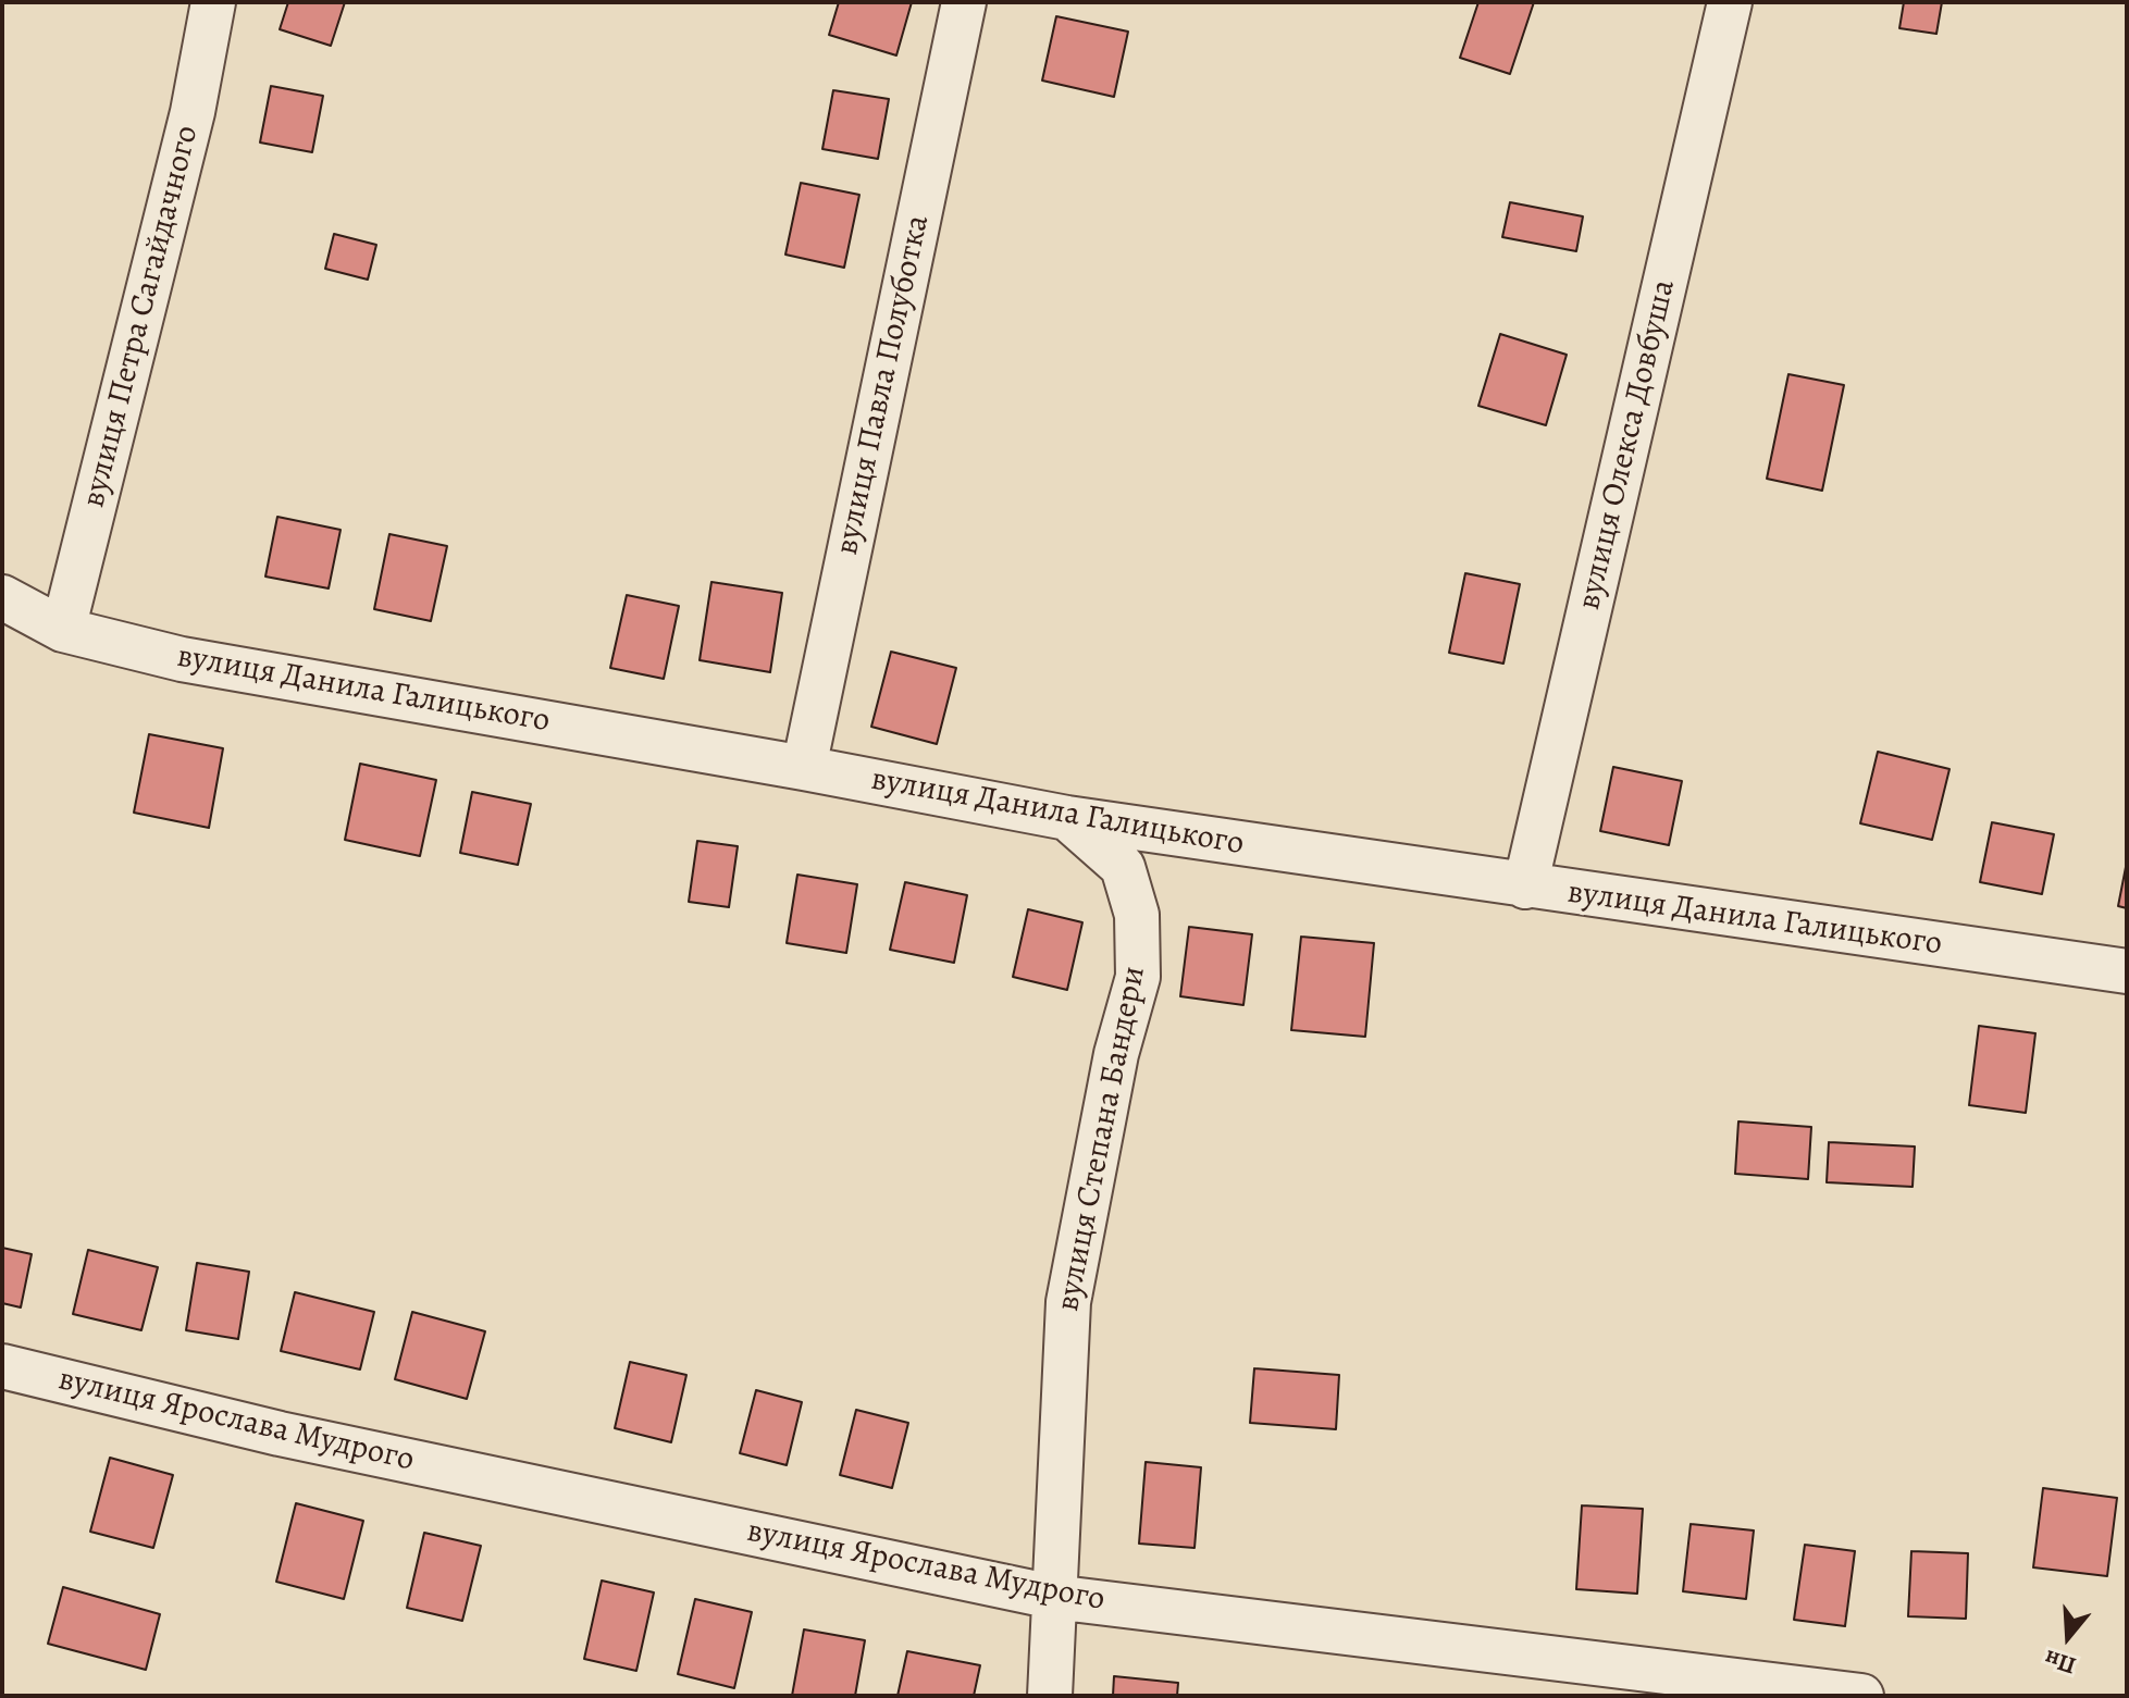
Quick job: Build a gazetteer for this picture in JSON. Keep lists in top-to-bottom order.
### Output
{
  "streets": {
    "street": [
      "вулиця Петра Сагайдачного",
      "вулиця Павла Полуботка",
      "вулиця Олекса Довбуша",
      "вулиця Данила Галицького",
      "вулиця Степана Бандери",
      "вулиця Ярослава Мудрого"
    ]
  },
  "crossings": [
    ["вулиця Петра Сагайдачного", "вулиця Данила Галицького"],
    ["вулиця Павла Полуботка", "вулиця Данила Галицького"],
    ["вулиця Олекса Довбуша", "вулиця Данила Галицького"],
    ["вулиця Данила Галицького", "вулиця Степана Бандери"],
    ["вулиця Степана Бандери", "вулиця Ярослава Мудрого"]
  ],
  "north": "bottom"
}
